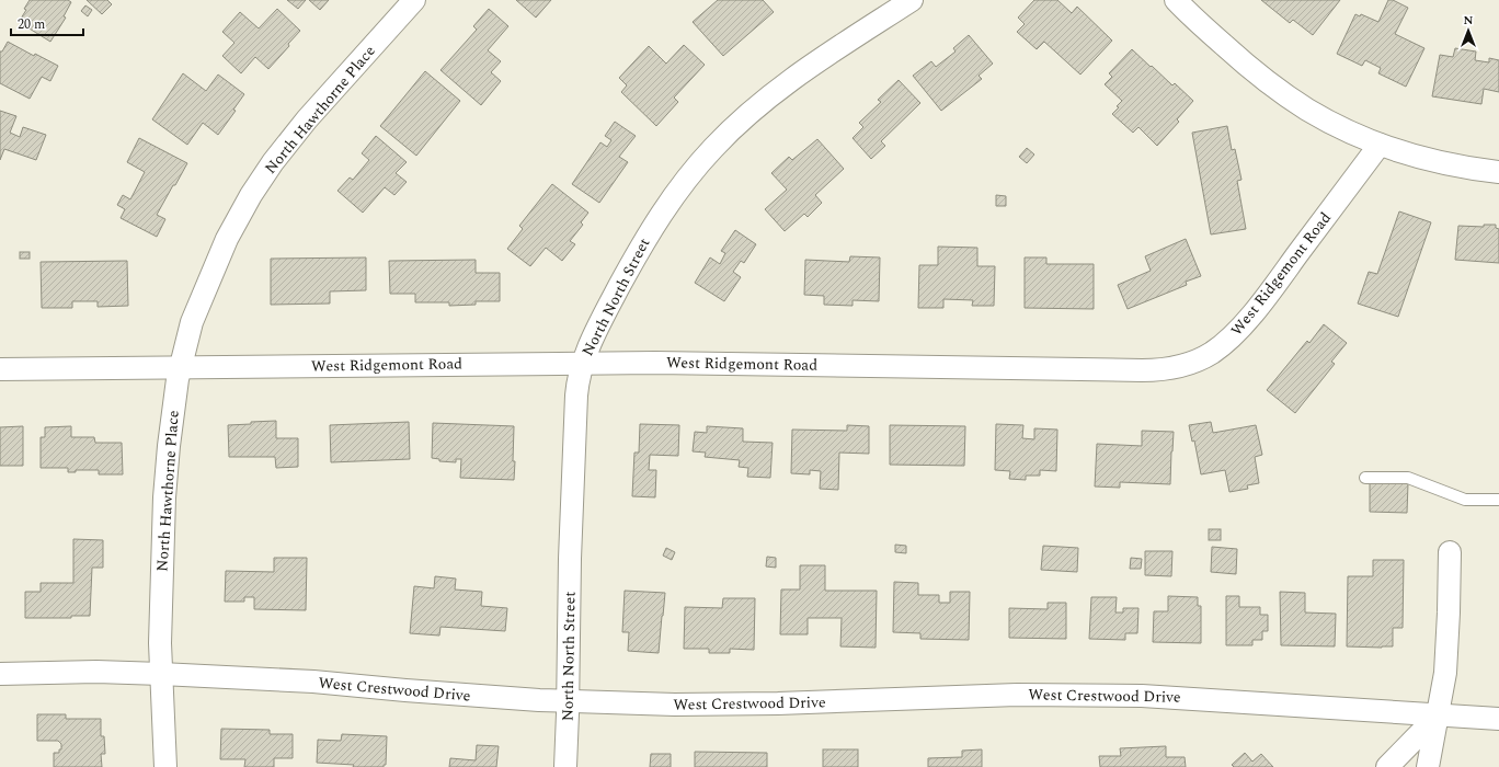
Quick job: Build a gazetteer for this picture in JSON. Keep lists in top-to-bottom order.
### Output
{
  "streets": {
    "street": [
      "North Hawthorne Place",
      "West Ridgemont Road",
      "North North Street",
      "West Crestwood Drive"
    ]
  },
  "crossings": [
    ["North Hawthorne Place", "West Ridgemont Road"],
    ["North Hawthorne Place", "West Crestwood Drive"],
    ["West Ridgemont Road", "North North Street"],
    ["North North Street", "West Crestwood Drive"]
  ],
  "scale_bar": "20 m",
  "north": "top"
}
